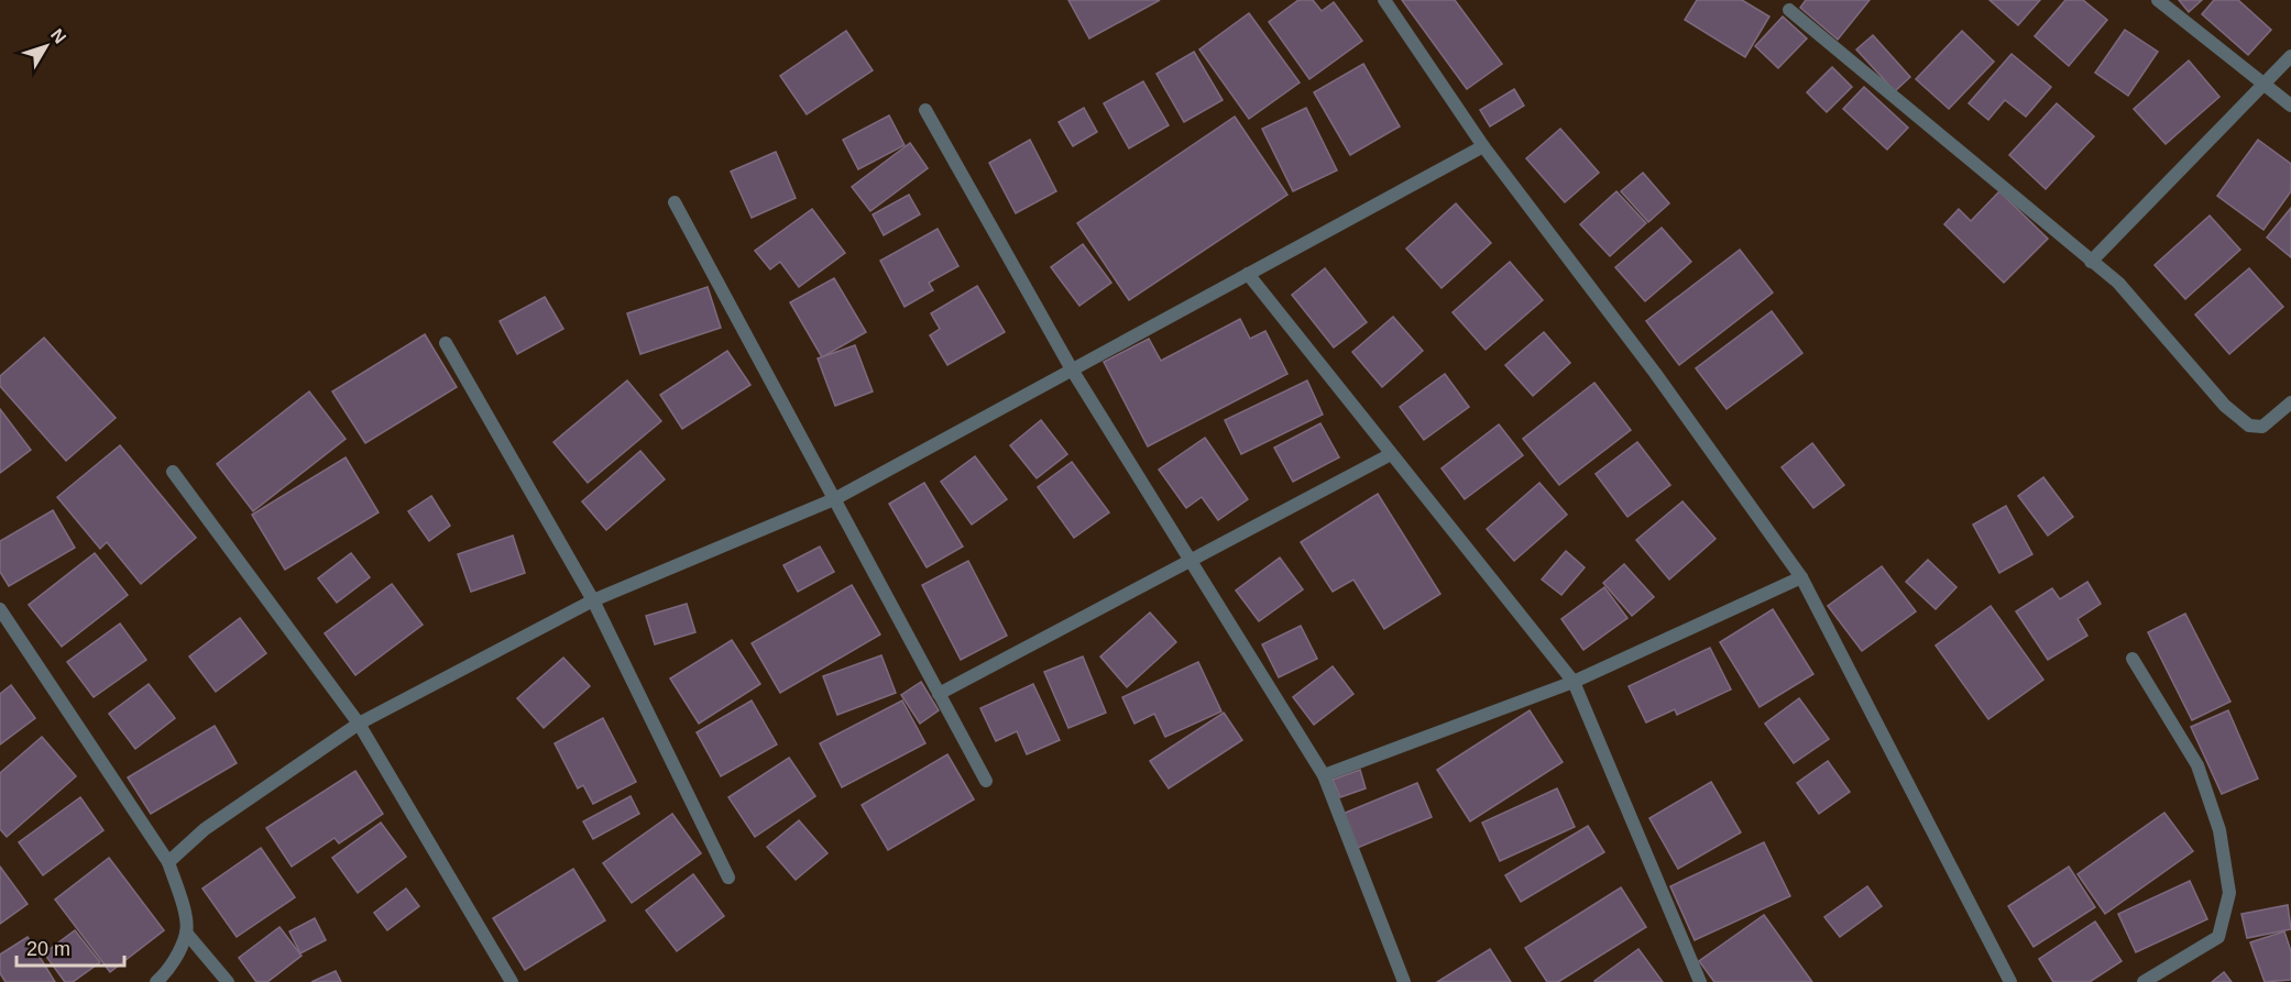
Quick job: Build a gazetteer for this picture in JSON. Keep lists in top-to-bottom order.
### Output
{
  "scale_bar": "20 m",
  "north": "top right"
}
